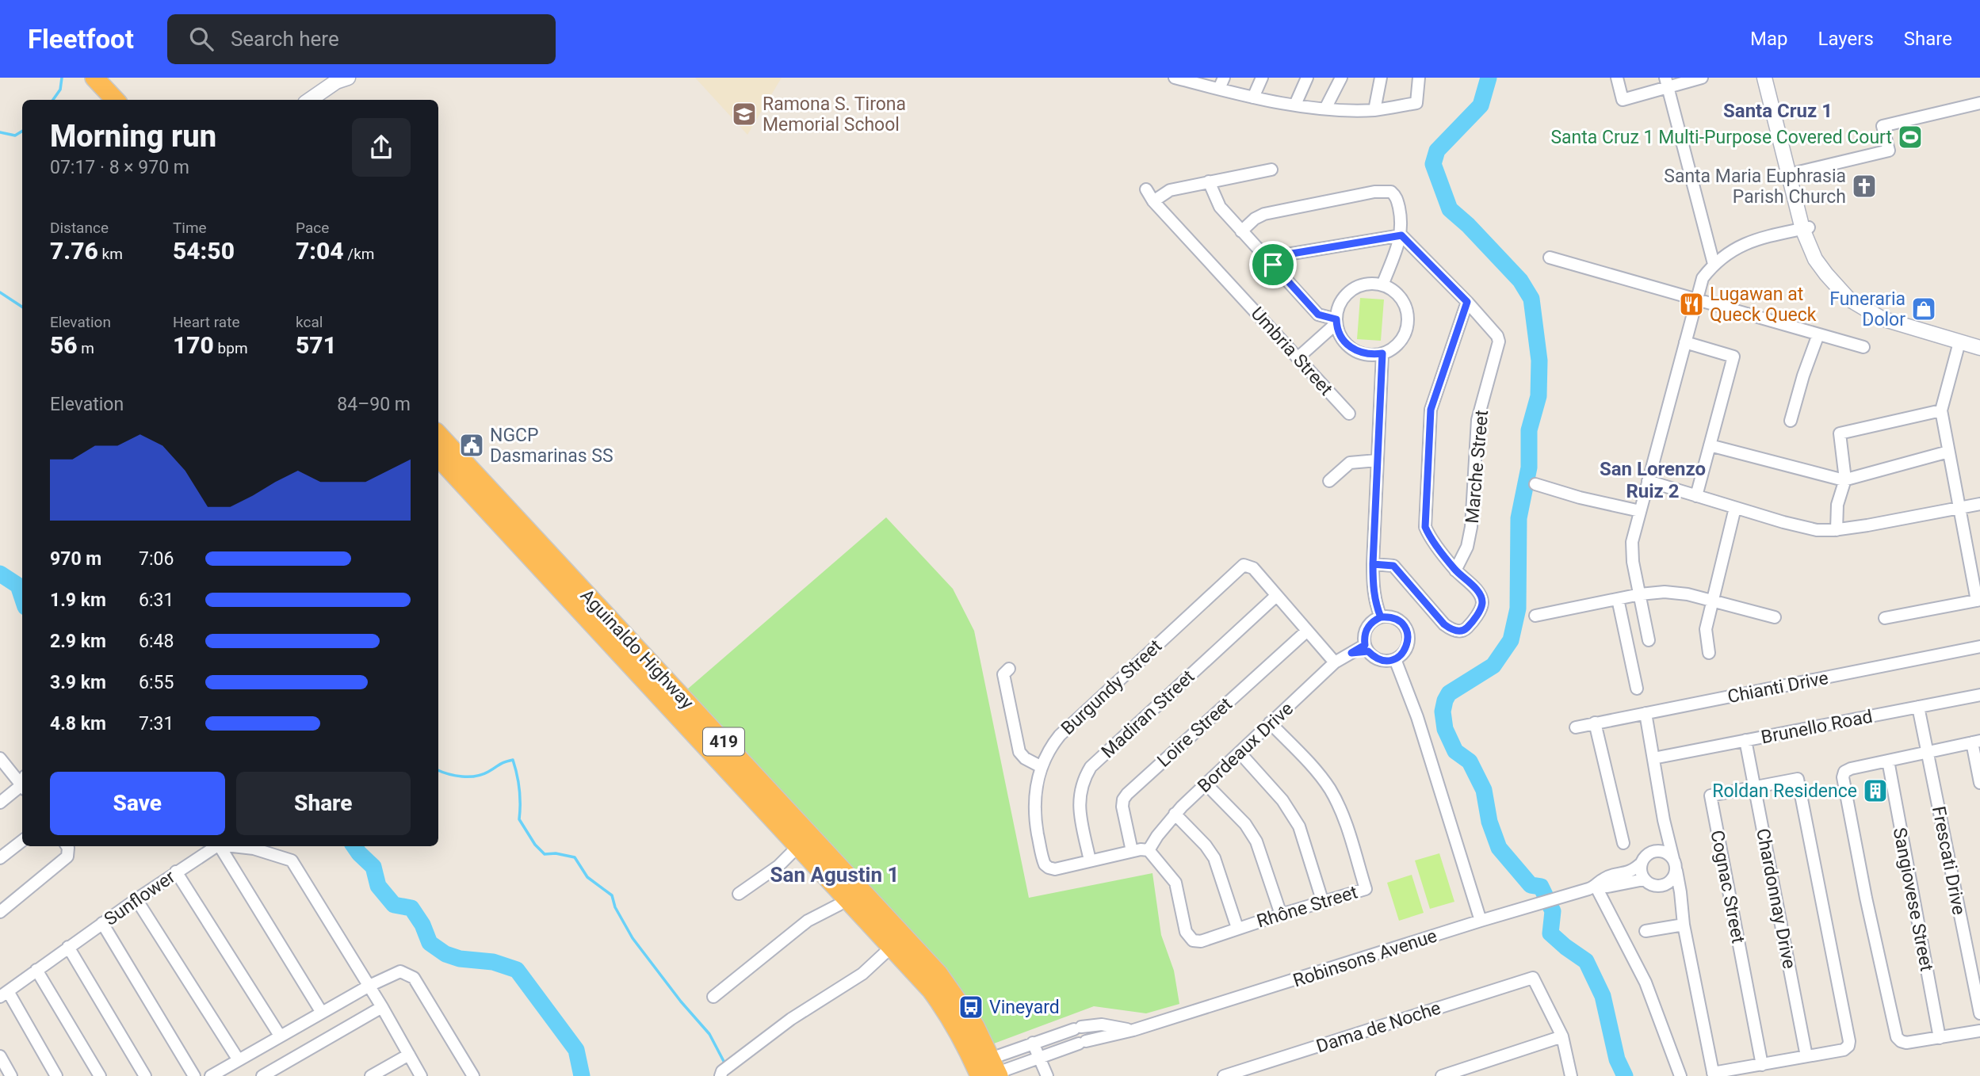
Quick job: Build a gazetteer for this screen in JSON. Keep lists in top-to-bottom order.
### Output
{
  "streets": {
    "highway": ["Aguinaldo Highway", "419"],
    "street": [
      "Umbria Street",
      "Marche Street",
      "Burgundy Street",
      "Chianti Drive",
      "Madiran Street",
      "Brunello Road",
      "Loire Street",
      "Bordeaux Drive",
      "Frescati Drive",
      "Cognac Street",
      "Sunflower",
      "Chardonnay Drive",
      "Sangiovese Street",
      "Rhône Street",
      "Robinsons Avenue",
      "Dama de Noche"
    ]
  },
  "crossings": [
    ["Aguinaldo Highway", "Robinsons Avenue"],
    ["Burgundy Street", "Madiran Street"],
    ["Burgundy Street", "Loire Street"],
    ["Burgundy Street", "Bordeaux Drive"],
    ["Burgundy Street", "Rhône Street"],
    ["Brunello Road", "Frescati Drive"],
    ["Brunello Road", "Chardonnay Drive"],
    ["Bordeaux Drive", "Rhône Street"],
    ["Cognac Street", "Chardonnay Drive"]
  ],
  "districts": ["Santa Cruz 1", "San Lorenzo Ruiz 2", "San Agustin 1"],
  "places": {
    "school or university": ["Ramona S. Tirona Memorial School"],
    "sports": ["Santa Cruz 1 Multi-Purpose Covered Court"],
    "church": ["Santa Maria Euphrasia Parish Church"],
    "restaurant": ["Lugawan at Queck Queck"],
    "shop": ["Funeraria Dolor"],
    "public building": ["NGCP Dasmarinas SS"],
    "building": ["Roldan Residence"],
    "bus stop": ["Vineyard"]
  },
  "page": {
    "header": "Fleetfoot",
    "search": "Search here",
    "nav": ["Map", "Layers", "Share"],
    "heading": ["Morning run", "07:17 · 8 × 970 m"],
    "stats": [
      ["Distance", "7.76 km"],
      ["Time", "54:50"],
      ["Pace", "7:04 /km"],
      ["Elevation", "56 m"],
      ["Heart rate", "170 bpm"],
      ["kcal", "571"]
    ],
    "chart": ["Elevation", "84–90 m"],
    "list": [
      {
        "name": "970 m",
        "note": "7:06"
      },
      {
        "name": "1.9 km",
        "note": "6:31"
      },
      {
        "name": "2.9 km",
        "note": "6:48"
      },
      {
        "name": "3.9 km",
        "note": "6:55"
      },
      {
        "name": "4.8 km",
        "note": "7:31"
      }
    ],
    "buttons": ["Save", "Share"]
  }
}
